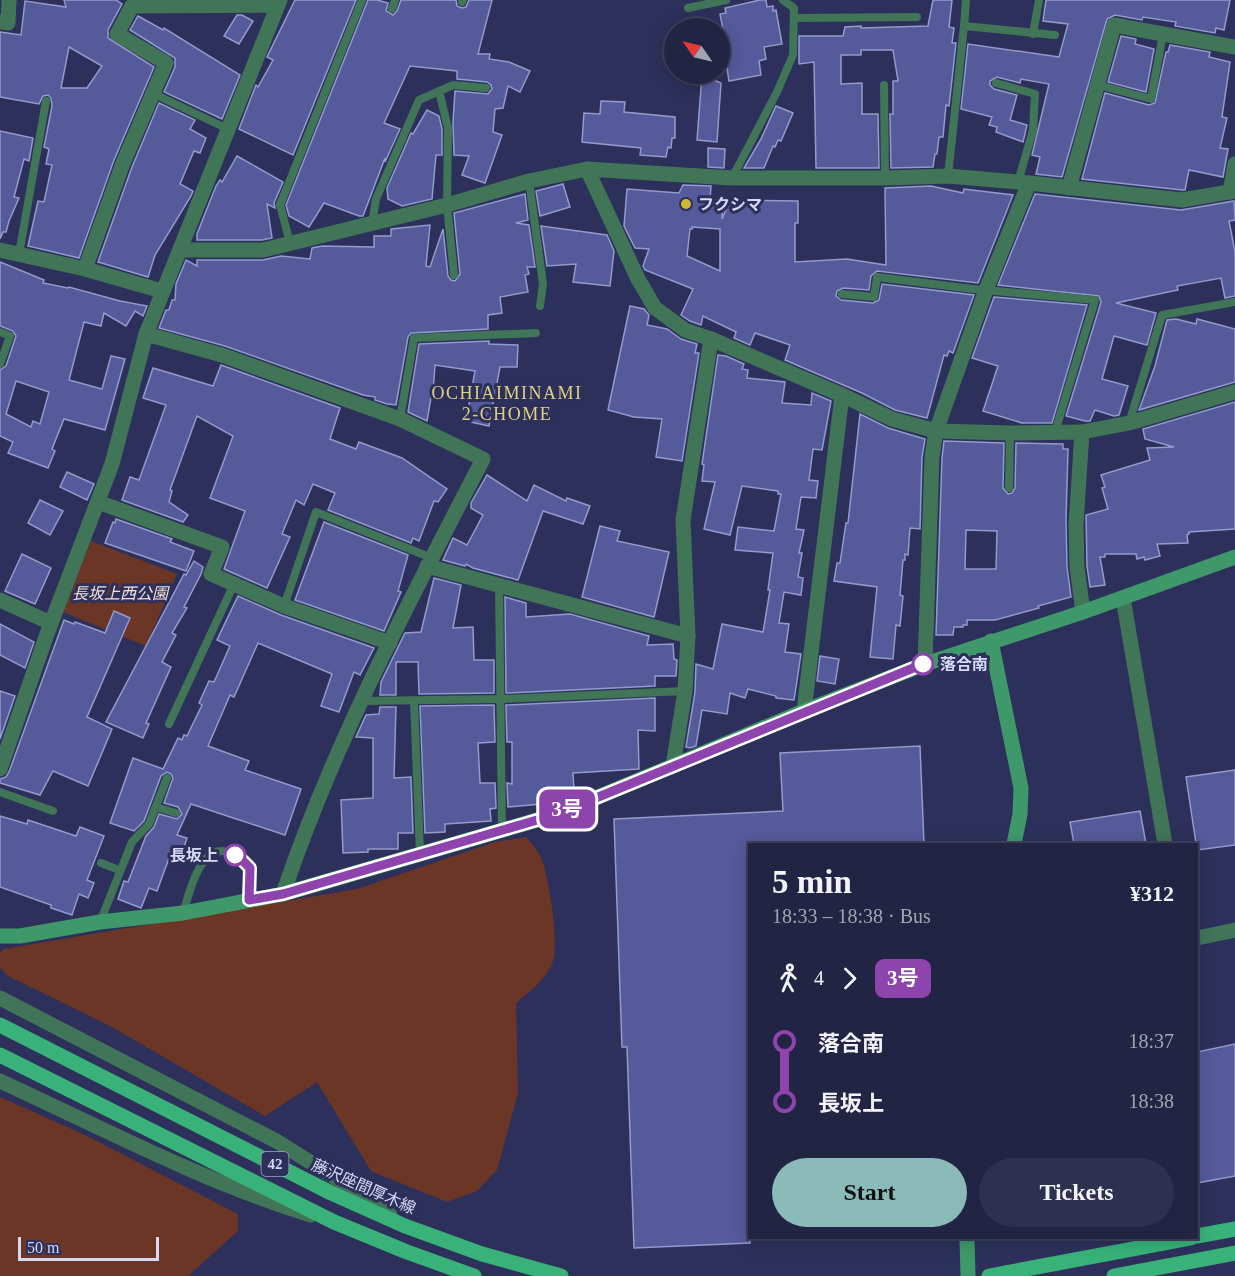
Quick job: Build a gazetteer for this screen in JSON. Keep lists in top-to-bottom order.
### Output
{
  "streets": {
    "main road": ["42", "藤沢座間厚木線"]
  },
  "districts": ["OCHIAIMINAMI 2-CHOME"],
  "parks": ["長坂上西公園"],
  "places": ["フクシマ", "落合南", "長坂上"],
  "lines": ["bus line 3号"],
  "scale_bar": "50 m",
  "north": "top left",
  "page": {
    "on_map": "3号",
    "heading": ["5 min", "18:33 – 18:38 · Bus", "¥312"],
    "legs": ["4", "3号"],
    "list": [
      {
        "name": "落合南",
        "value": "18:37"
      },
      {
        "name": "長坂上",
        "value": "18:38"
      }
    ],
    "buttons": ["Start", "Tickets"],
    "scale": "50 m"
  }
}
